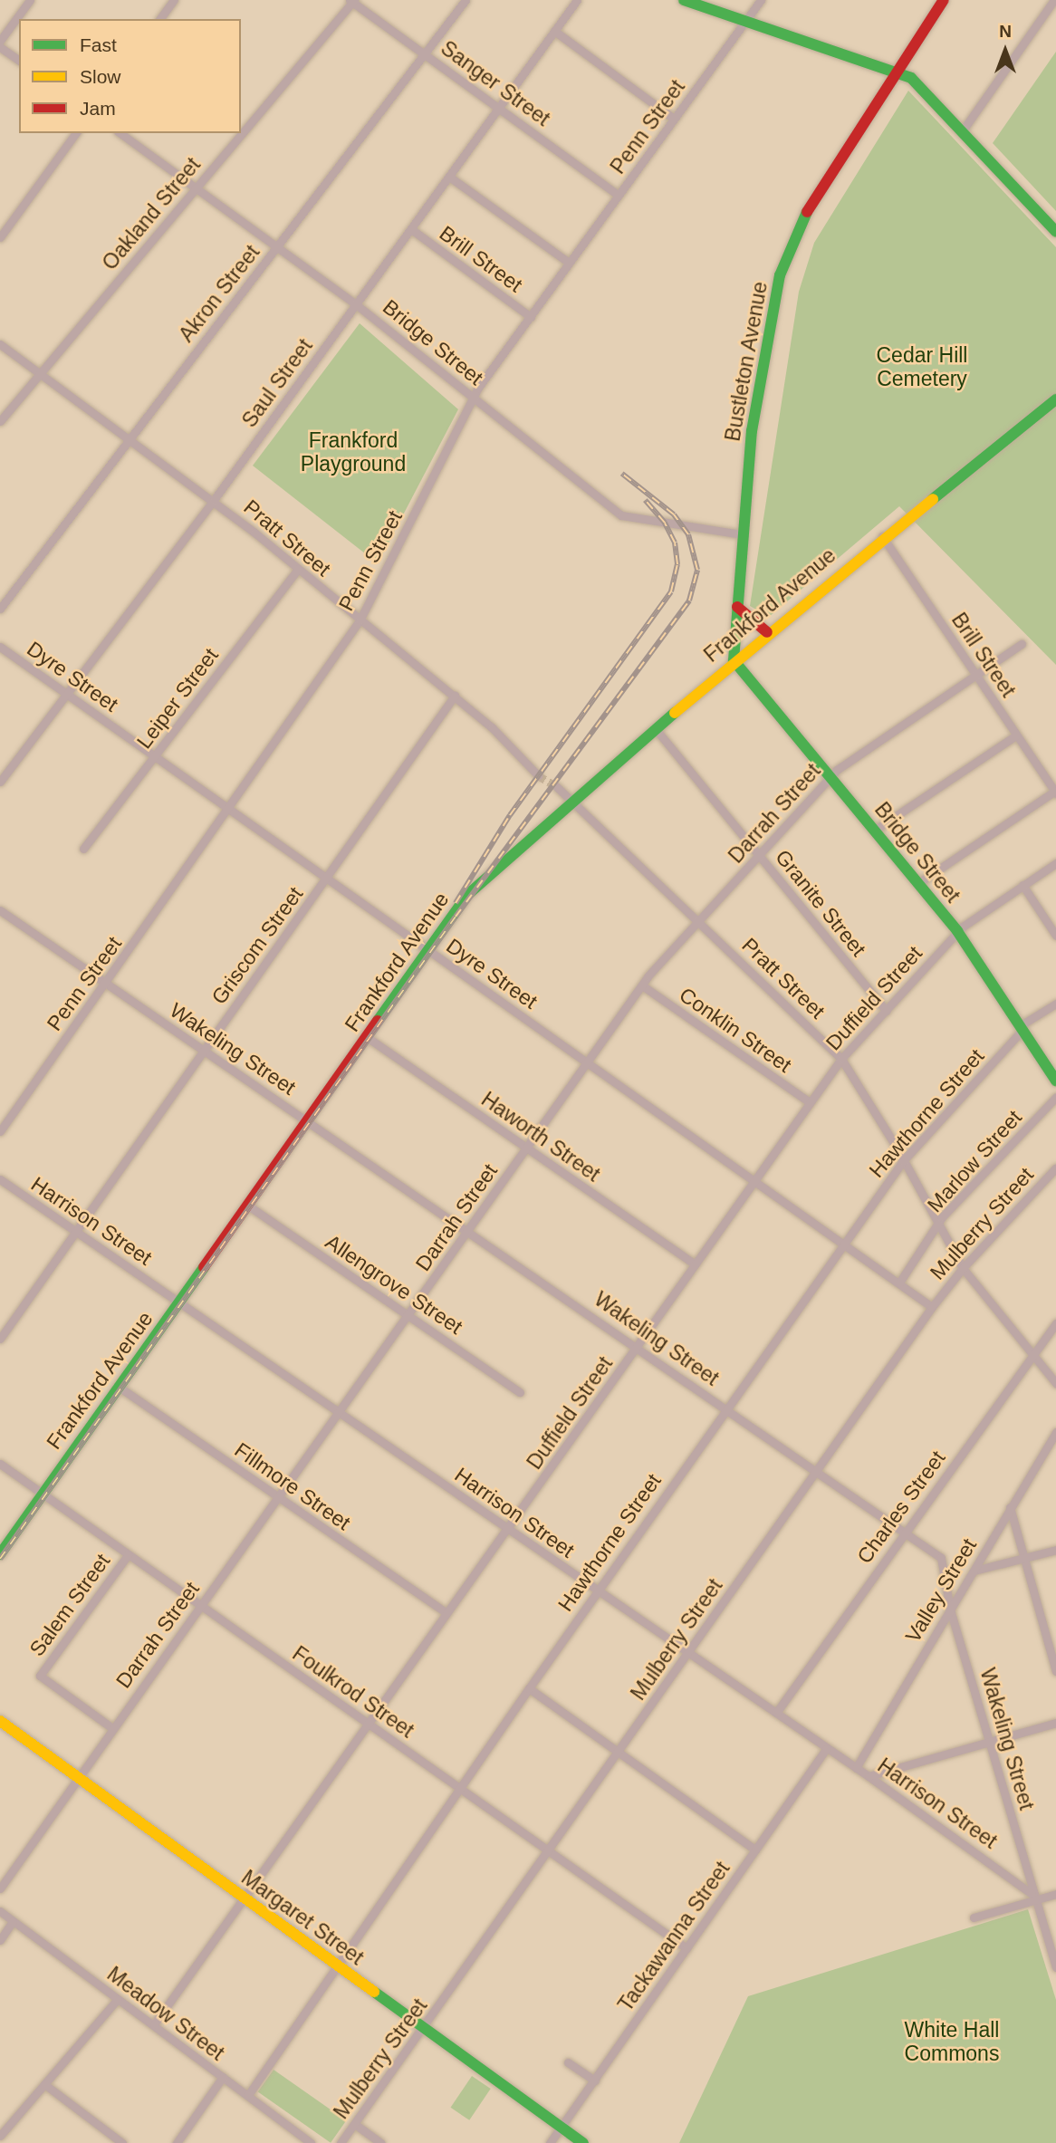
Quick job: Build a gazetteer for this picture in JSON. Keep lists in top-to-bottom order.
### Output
{
  "streets": {
    "main road": [
      "Bridge Street",
      "Bustleton Avenue",
      "Frankford Avenue",
      "Margaret Street"
    ],
    "street": [
      "Sanger Street",
      "Penn Street",
      "Oakland Street",
      "Brill Street",
      "Akron Street",
      "Saul Street",
      "Pratt Street",
      "Dyre Street",
      "Leiper Street",
      "Darrah Street",
      "Granite Street",
      "Griscom Street",
      "Duffield Street",
      "Conklin Street",
      "Wakeling Street",
      "Hawthorne Street",
      "Haworth Street",
      "Marlow Street",
      "Harrison Street",
      "Mulberry Street",
      "Allengrove Street",
      "Fillmore Street",
      "Charles Street",
      "Valley Street",
      "Salem Street",
      "Foulkrod Street",
      "Tackawanna Street",
      "Meadow Street"
    ]
  },
  "crossings": [
    ["Sanger Street", "Penn Street"],
    ["Sanger Street", "Oakland Street"],
    ["Sanger Street", "Akron Street"],
    ["Sanger Street", "Saul Street"],
    ["Penn Street", "Brill Street"],
    ["Penn Street", "Bridge Street"],
    ["Penn Street", "Pratt Street"],
    ["Penn Street", "Dyre Street"],
    ["Penn Street", "Wakeling Street"],
    ["Oakland Street", "Bridge Street"],
    ["Oakland Street", "Pratt Street"],
    ["Brill Street", "Saul Street"],
    ["Brill Street", "Frankford Avenue"],
    ["Brill Street", "Darrah Street"],
    ["Akron Street", "Bridge Street"],
    ["Akron Street", "Pratt Street"],
    ["Bridge Street", "Bustleton Avenue"],
    ["Bridge Street", "Saul Street"],
    ["Bridge Street", "Frankford Avenue"],
    ["Bridge Street", "Darrah Street"],
    ["Bridge Street", "Duffield Street"],
    ["Bridge Street", "Hawthorne Street"],
    ["Bustleton Avenue", "Frankford Avenue"],
    ["Saul Street", "Pratt Street"],
    ["Saul Street", "Dyre Street"],
    ["Pratt Street", "Frankford Avenue"],
    ["Pratt Street", "Leiper Street"],
    ["Pratt Street", "Darrah Street"],
    ["Pratt Street", "Griscom Street"],
    ["Pratt Street", "Duffield Street"],
    ["Pratt Street", "Hawthorne Street"],
    ["Pratt Street", "Marlow Street"],
    ["Pratt Street", "Mulberry Street"],
    ["Pratt Street", "Charles Street"],
    ["Frankford Avenue", "Dyre Street"],
    ["Frankford Avenue", "Granite Street"],
    ["Frankford Avenue", "Wakeling Street"],
    ["Frankford Avenue", "Haworth Street"],
    ["Frankford Avenue", "Harrison Street"],
    ["Frankford Avenue", "Allengrove Street"],
    ["Frankford Avenue", "Fillmore Street"],
    ["Frankford Avenue", "Foulkrod Street"],
    ["Dyre Street", "Leiper Street"],
    ["Dyre Street", "Darrah Street"],
    ["Dyre Street", "Griscom Street"],
    ["Dyre Street", "Duffield Street"],
    ["Dyre Street", "Hawthorne Street"],
    ["Dyre Street", "Marlow Street"],
    ["Dyre Street", "Mulberry Street"],
    ["Darrah Street", "Granite Street"],
    ["Darrah Street", "Conklin Street"],
    ["Darrah Street", "Wakeling Street"],
    ["Darrah Street", "Haworth Street"],
    ["Darrah Street", "Harrison Street"],
    ["Darrah Street", "Allengrove Street"],
    ["Darrah Street", "Fillmore Street"],
    ["Darrah Street", "Salem Street"],
    ["Darrah Street", "Foulkrod Street"],
    ["Darrah Street", "Margaret Street"],
    ["Granite Street", "Duffield Street"],
    ["Griscom Street", "Wakeling Street"],
    ["Griscom Street", "Harrison Street"],
    ["Duffield Street", "Conklin Street"],
    ["Duffield Street", "Wakeling Street"],
    ["Duffield Street", "Haworth Street"],
    ["Duffield Street", "Harrison Street"],
    ["Duffield Street", "Fillmore Street"],
    ["Duffield Street", "Foulkrod Street"],
    ["Duffield Street", "Margaret Street"],
    ["Duffield Street", "Meadow Street"],
    ["Wakeling Street", "Hawthorne Street"],
    ["Wakeling Street", "Harrison Street"],
    ["Wakeling Street", "Mulberry Street"],
    ["Wakeling Street", "Charles Street"],
    ["Wakeling Street", "Valley Street"],
    ["Hawthorne Street", "Harrison Street"],
    ["Hawthorne Street", "Foulkrod Street"],
    ["Hawthorne Street", "Margaret Street"],
    ["Hawthorne Street", "Meadow Street"],
    ["Harrison Street", "Mulberry Street"],
    ["Harrison Street", "Charles Street"],
    ["Harrison Street", "Valley Street"],
    ["Harrison Street", "Tackawanna Street"],
    ["Mulberry Street", "Foulkrod Street"],
    ["Mulberry Street", "Margaret Street"],
    ["Salem Street", "Foulkrod Street"],
    ["Foulkrod Street", "Tackawanna Street"],
    ["Margaret Street", "Tackawanna Street"]
  ],
  "parks": ["Cedar Hill Cemetery", "Frankford Playground", "White Hall Commons"],
  "legend": ["Fast", "Slow", "Jam"],
  "north": "top"
}
